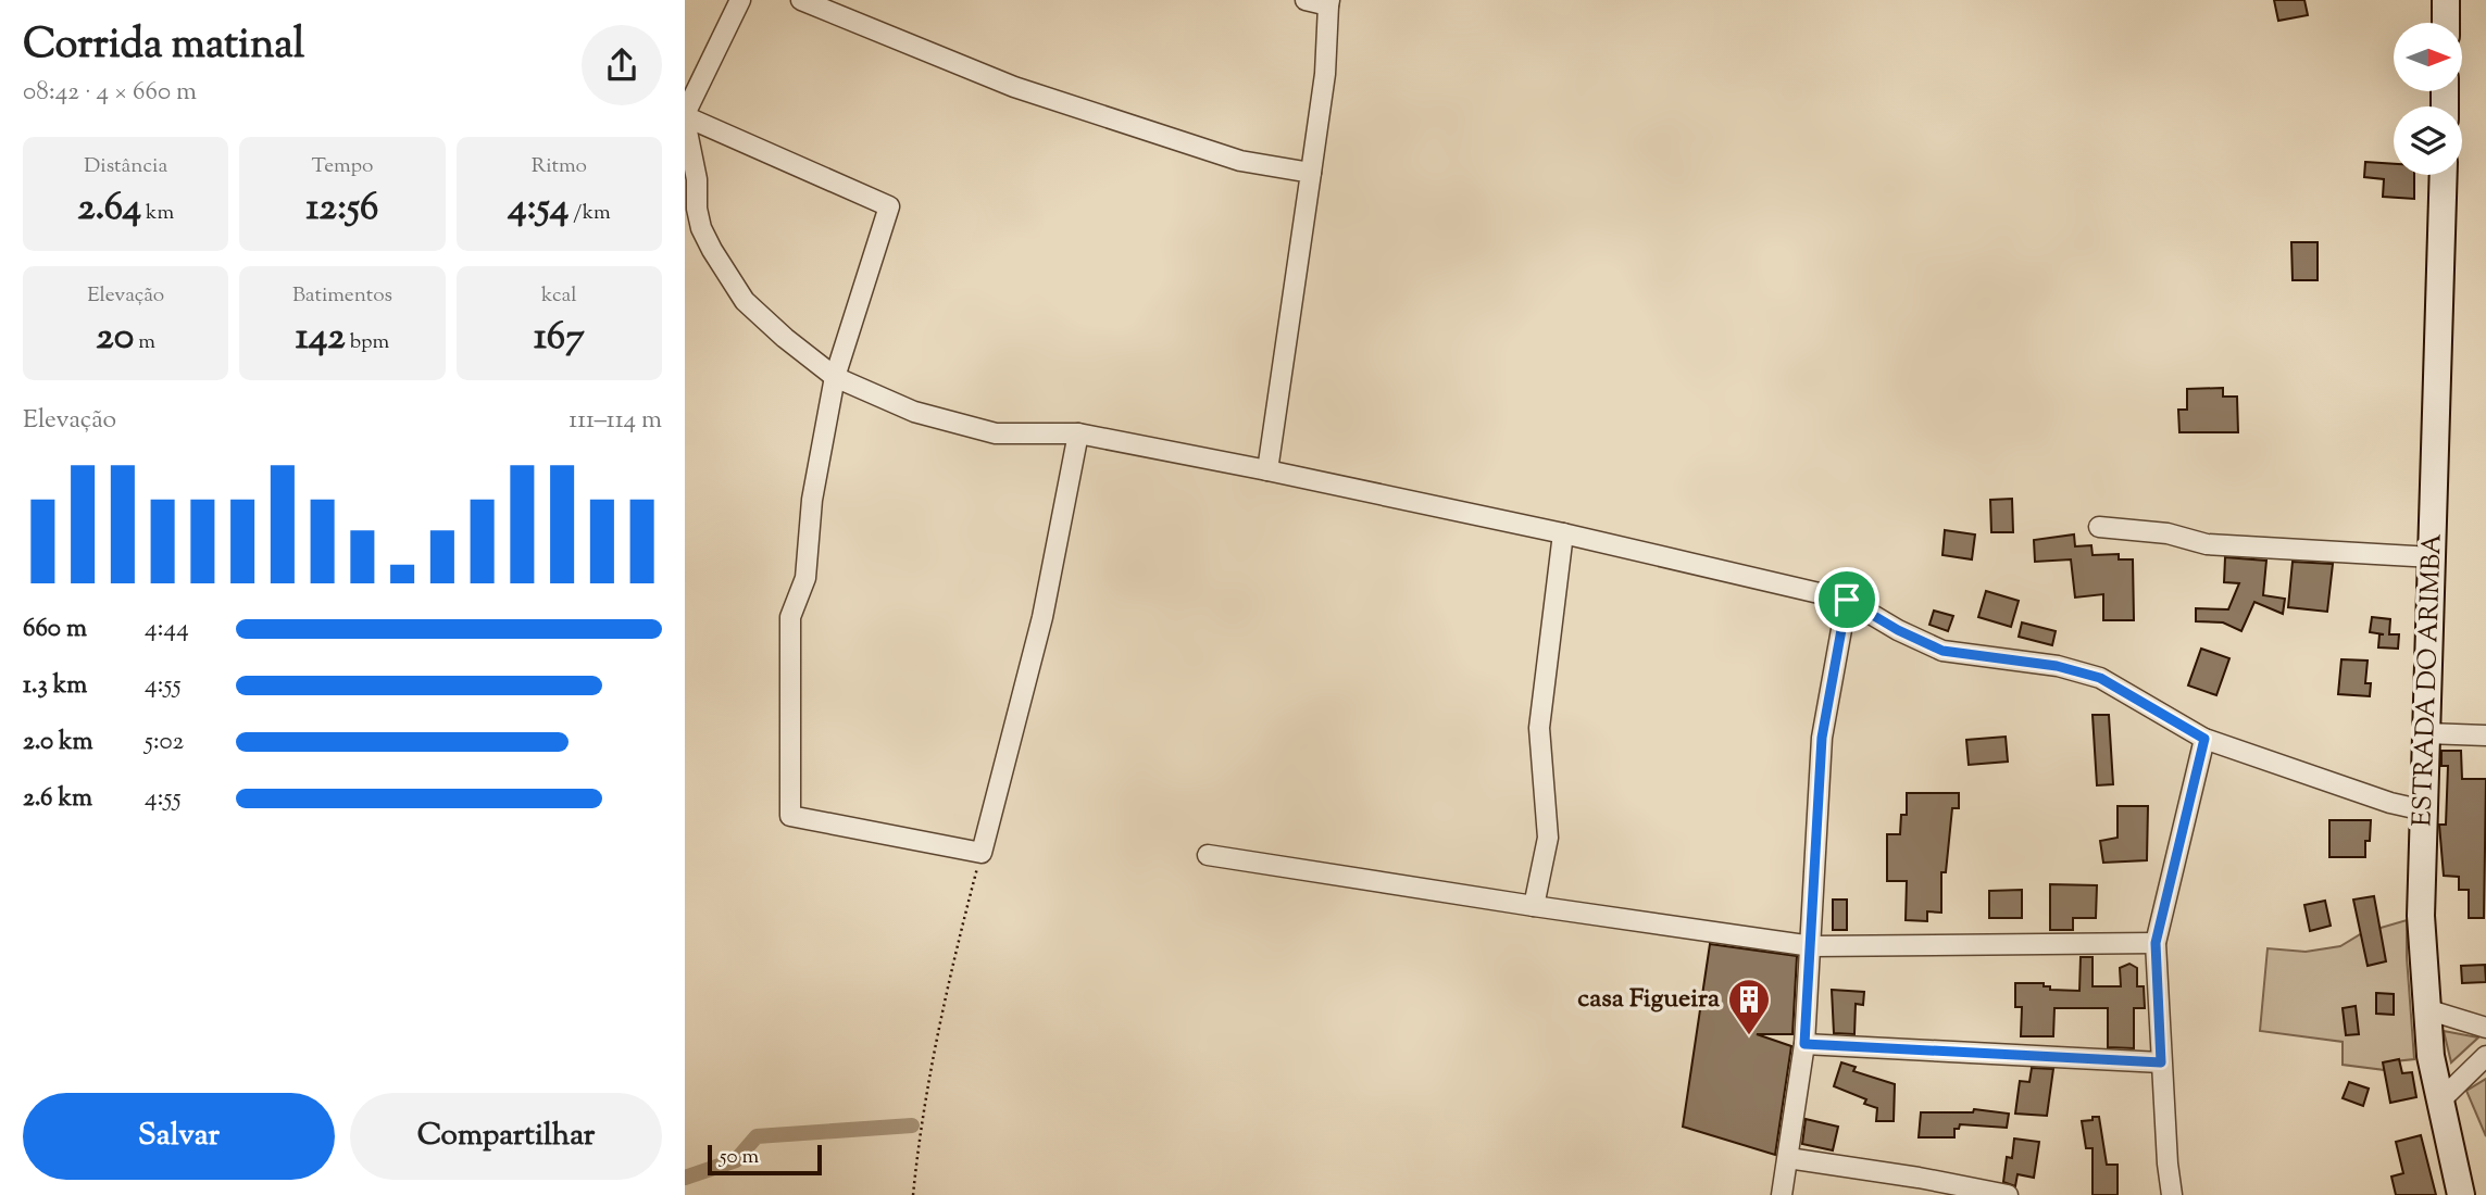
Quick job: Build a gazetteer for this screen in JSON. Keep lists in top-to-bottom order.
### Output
{
  "streets": {
    "main road": ["ESTRADA DO ARIMBA"]
  },
  "places": {
    "building": ["casa Figueira"]
  },
  "scale_bar": "50 m",
  "north": "right",
  "page": {
    "heading": ["Corrida matinal", "08:42 · 4 × 660 m"],
    "stats": [
      ["Distância", "2.64 km"],
      ["Tempo", "12:56"],
      ["Ritmo", "4:54 /km"],
      ["Elevação", "20 m"],
      ["Batimentos", "142 bpm"],
      ["kcal", "167"]
    ],
    "chart": ["Elevação", "111–114 m"],
    "list": [
      {
        "name": "660 m",
        "note": "4:44"
      },
      {
        "name": "1.3 km",
        "note": "4:55"
      },
      {
        "name": "2.0 km",
        "note": "5:02"
      },
      {
        "name": "2.6 km",
        "note": "4:55"
      }
    ],
    "buttons": ["Salvar", "Compartilhar"],
    "scale": "50 m"
  }
}
